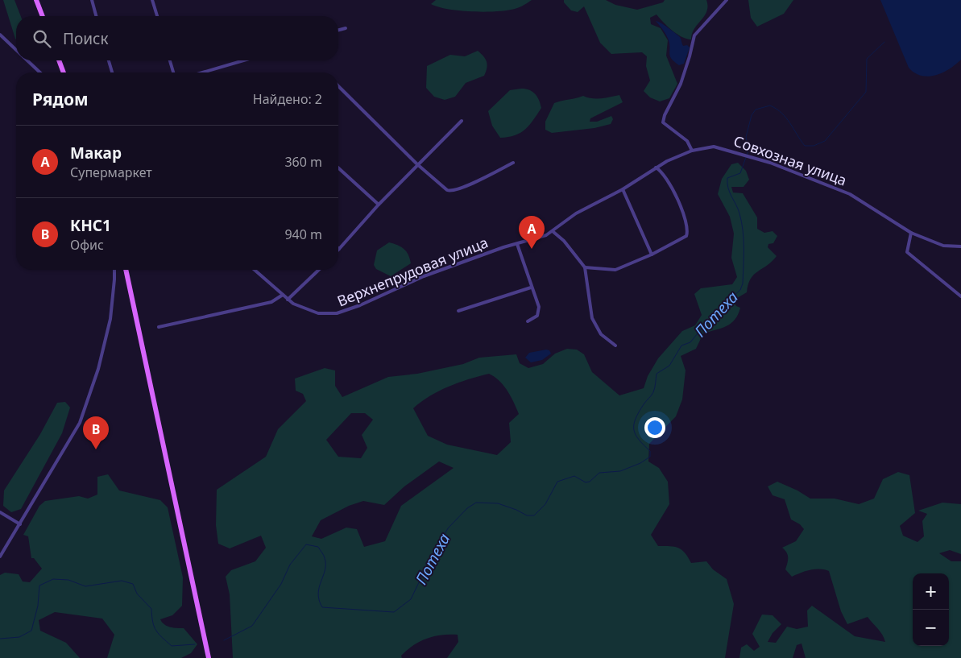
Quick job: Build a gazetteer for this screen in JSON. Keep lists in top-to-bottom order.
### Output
{
  "streets": {
    "street": ["Совхозная улица", "Верхнепрудовая улица"]
  },
  "crossings": [
    ["Совхозная улица", "Верхнепрудовая улица"]
  ],
  "water": ["Потеха"],
  "page": {
    "search": "Поиск",
    "heading": ["Рядом", "Найдено: 2"],
    "list": [
      {
        "mark": "A",
        "name": "Макар",
        "note": "Супермаркет",
        "value": "360 m"
      },
      {
        "mark": "B",
        "name": "КНС1",
        "note": "Офис",
        "value": "940 m"
      }
    ],
    "pins": ["A", "B"],
    "map_buttons": ["+", "−"]
  }
}
